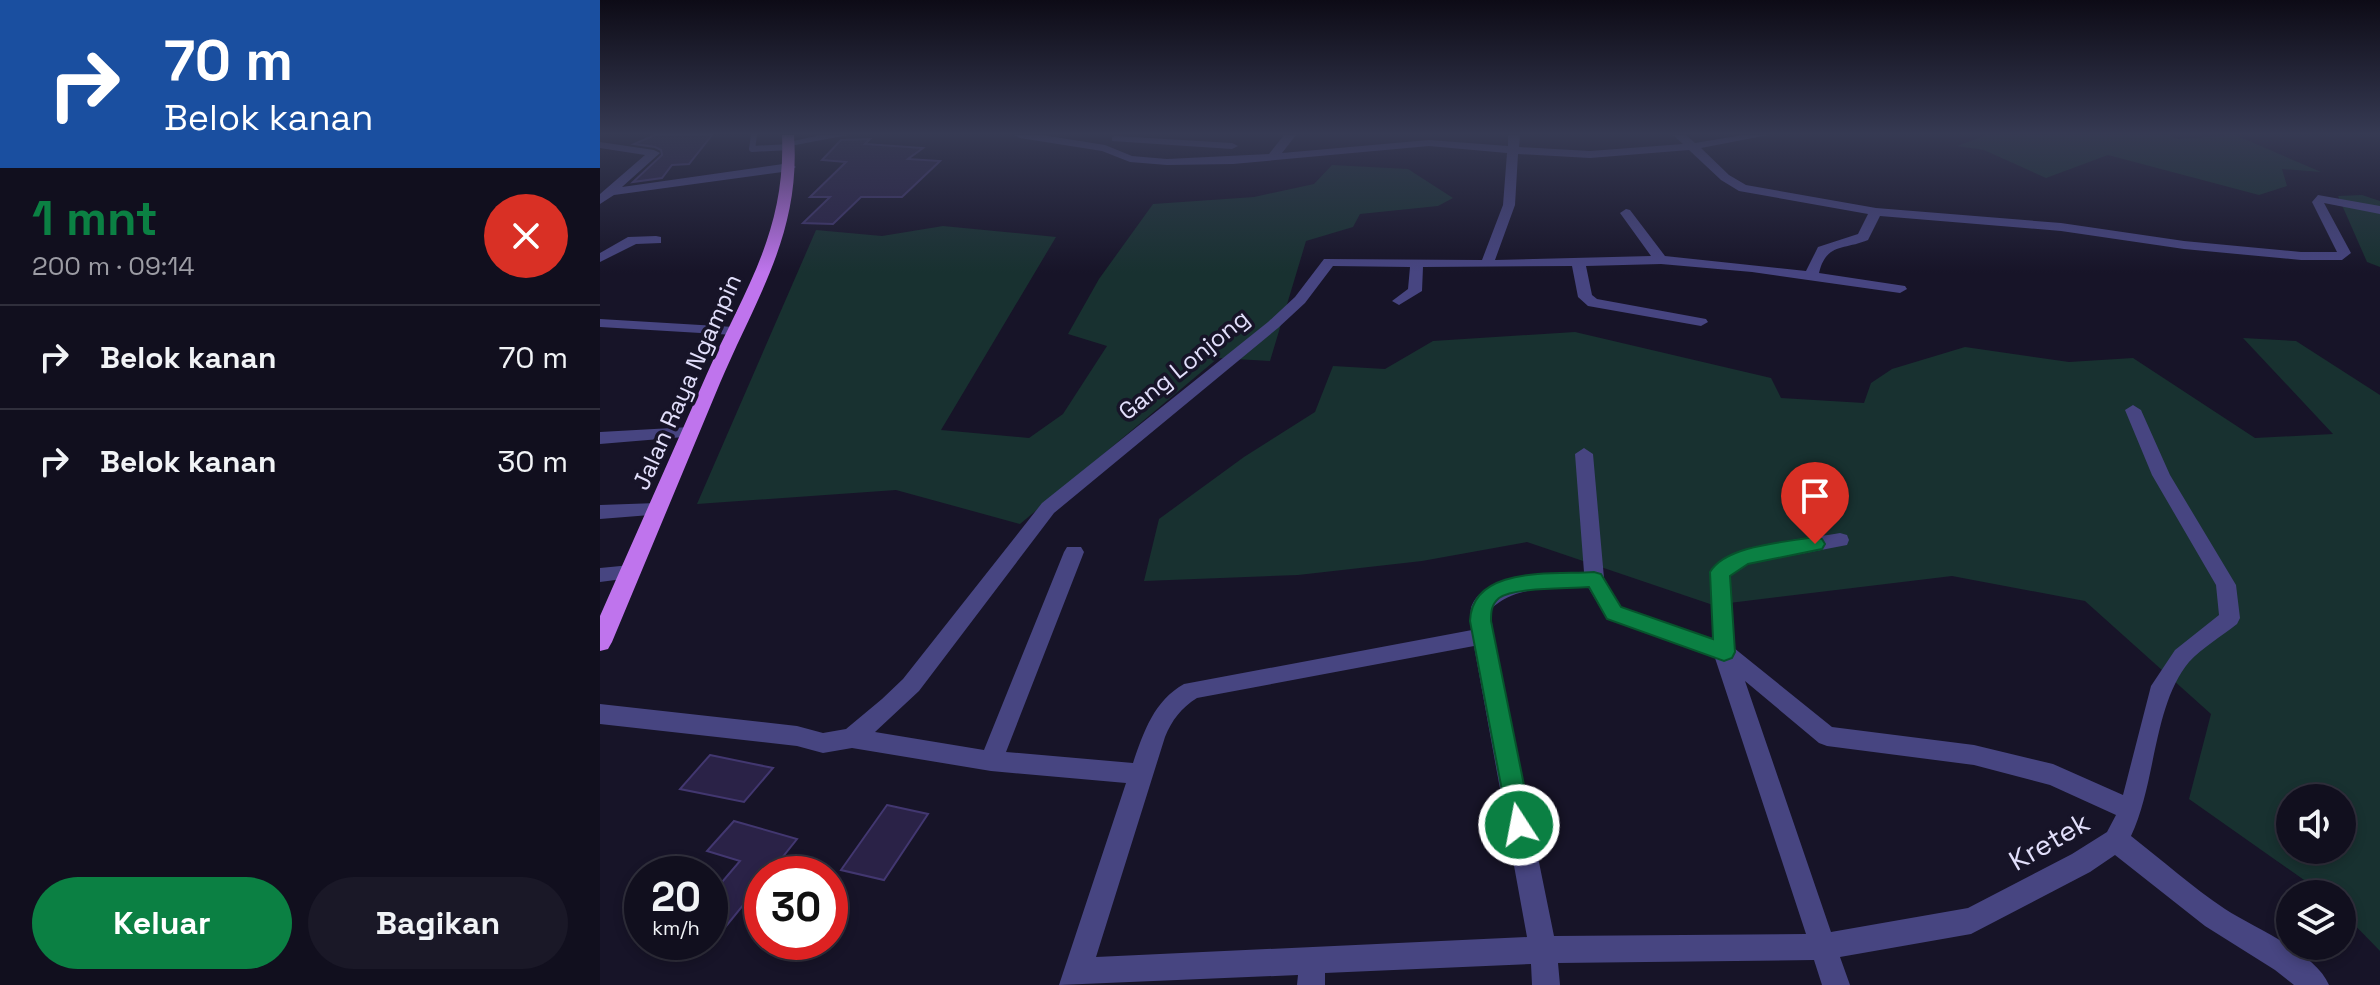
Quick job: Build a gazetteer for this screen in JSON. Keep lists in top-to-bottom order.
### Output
{
  "streets": {
    "main road": ["Jalan Raya Ngampin"],
    "street": ["Gang Lonjong", "Kretek"]
  },
  "page": {
    "turn": ["70 m", "Belok kanan"],
    "heading": ["1 mnt", "200 m · 09:14"],
    "list": [
      {
        "name": "Belok kanan",
        "value": "70 m"
      },
      {
        "name": "Belok kanan",
        "value": "30 m"
      }
    ],
    "speed": "20 km/h",
    "limit": "30",
    "buttons": ["Keluar", "Bagikan"]
  }
}
